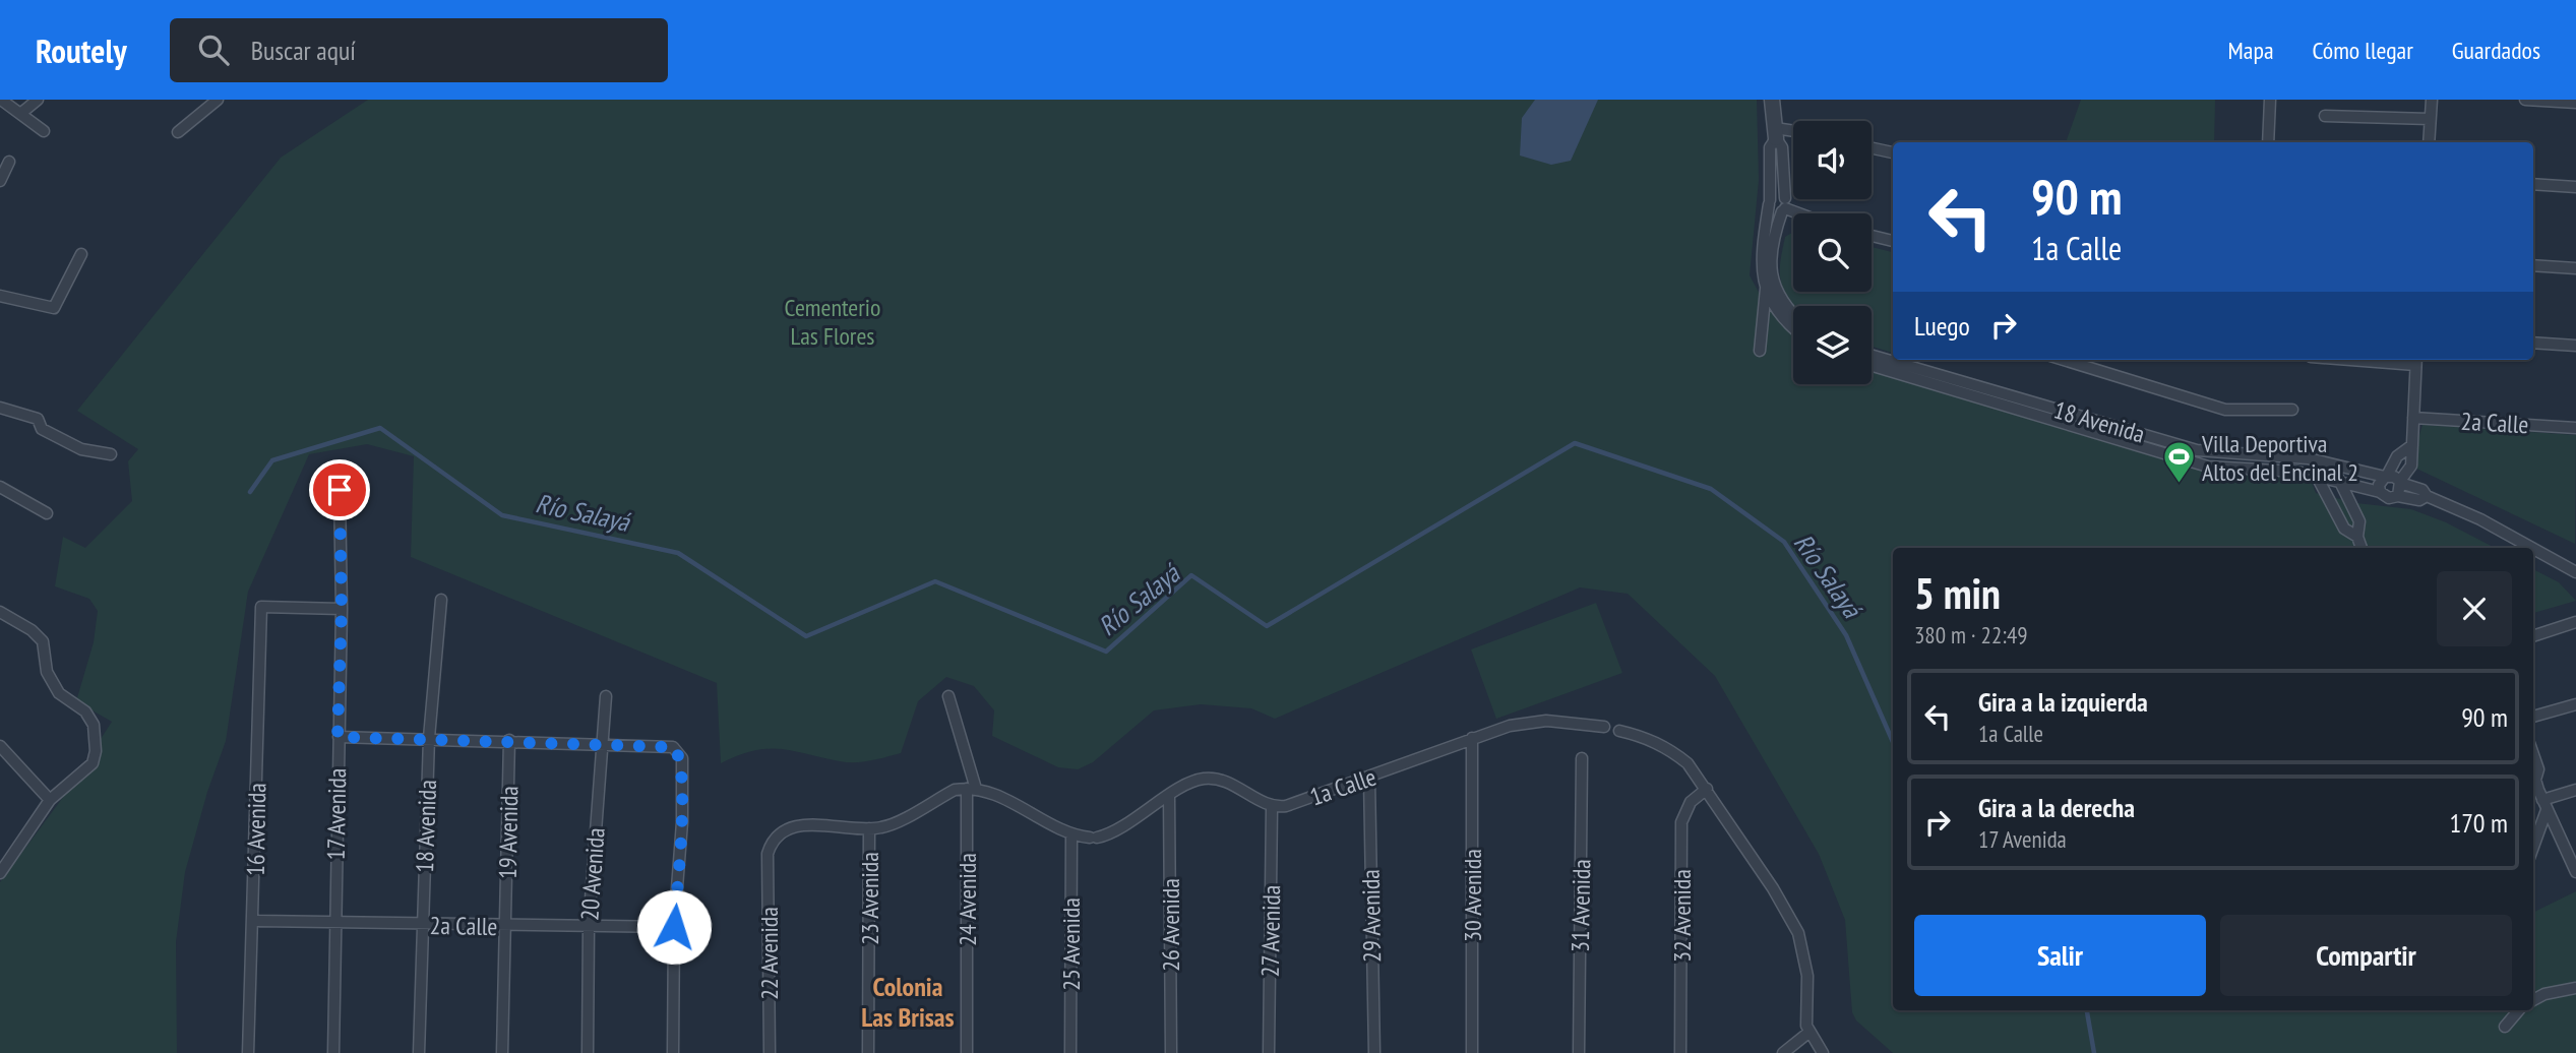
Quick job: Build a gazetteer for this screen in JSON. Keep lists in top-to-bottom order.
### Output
{
  "streets": {
    "street": [
      "18 Avenida",
      "2a Calle",
      "1a Calle",
      "17 Avenida",
      "16 Avenida",
      "19 Avenida",
      "20 Avenida",
      "30 Avenida",
      "23 Avenida",
      "24 Avenida",
      "31 Avenida",
      "29 Avenida",
      "32 Avenida",
      "26 Avenida",
      "27 Avenida",
      "25 Avenida",
      "22 Avenida"
    ]
  },
  "crossings": [
    ["18 Avenida", "2a Calle"],
    ["2a Calle", "17 Avenida"],
    ["2a Calle", "16 Avenida"],
    ["2a Calle", "19 Avenida"],
    ["2a Calle", "20 Avenida"],
    ["1a Calle", "30 Avenida"],
    ["1a Calle", "29 Avenida"],
    ["1a Calle", "27 Avenida"],
    ["17 Avenida", "16 Avenida"],
    ["23 Avenida", "22 Avenida"]
  ],
  "districts": ["Colonia Las Brisas"],
  "water": ["Río Salayá"],
  "parks": ["Cementerio Las Flores"],
  "places": {
    "sports": ["Villa Deportiva Altos del Encinal 2"]
  },
  "page": {
    "header": "Routely",
    "search": "Buscar aquí",
    "nav": ["Mapa", "Cómo llegar", "Guardados"],
    "turn": ["90 m", "1a Calle"],
    "then": "Luego",
    "heading": ["5 min", "380 m · 22:49"],
    "list": [
      {
        "name": "Gira a la izquierda",
        "note": "1a Calle",
        "value": "90 m"
      },
      {
        "name": "Gira a la derecha",
        "note": "17 Avenida",
        "value": "170 m"
      }
    ],
    "buttons": ["Salir", "Compartir"]
  }
}
